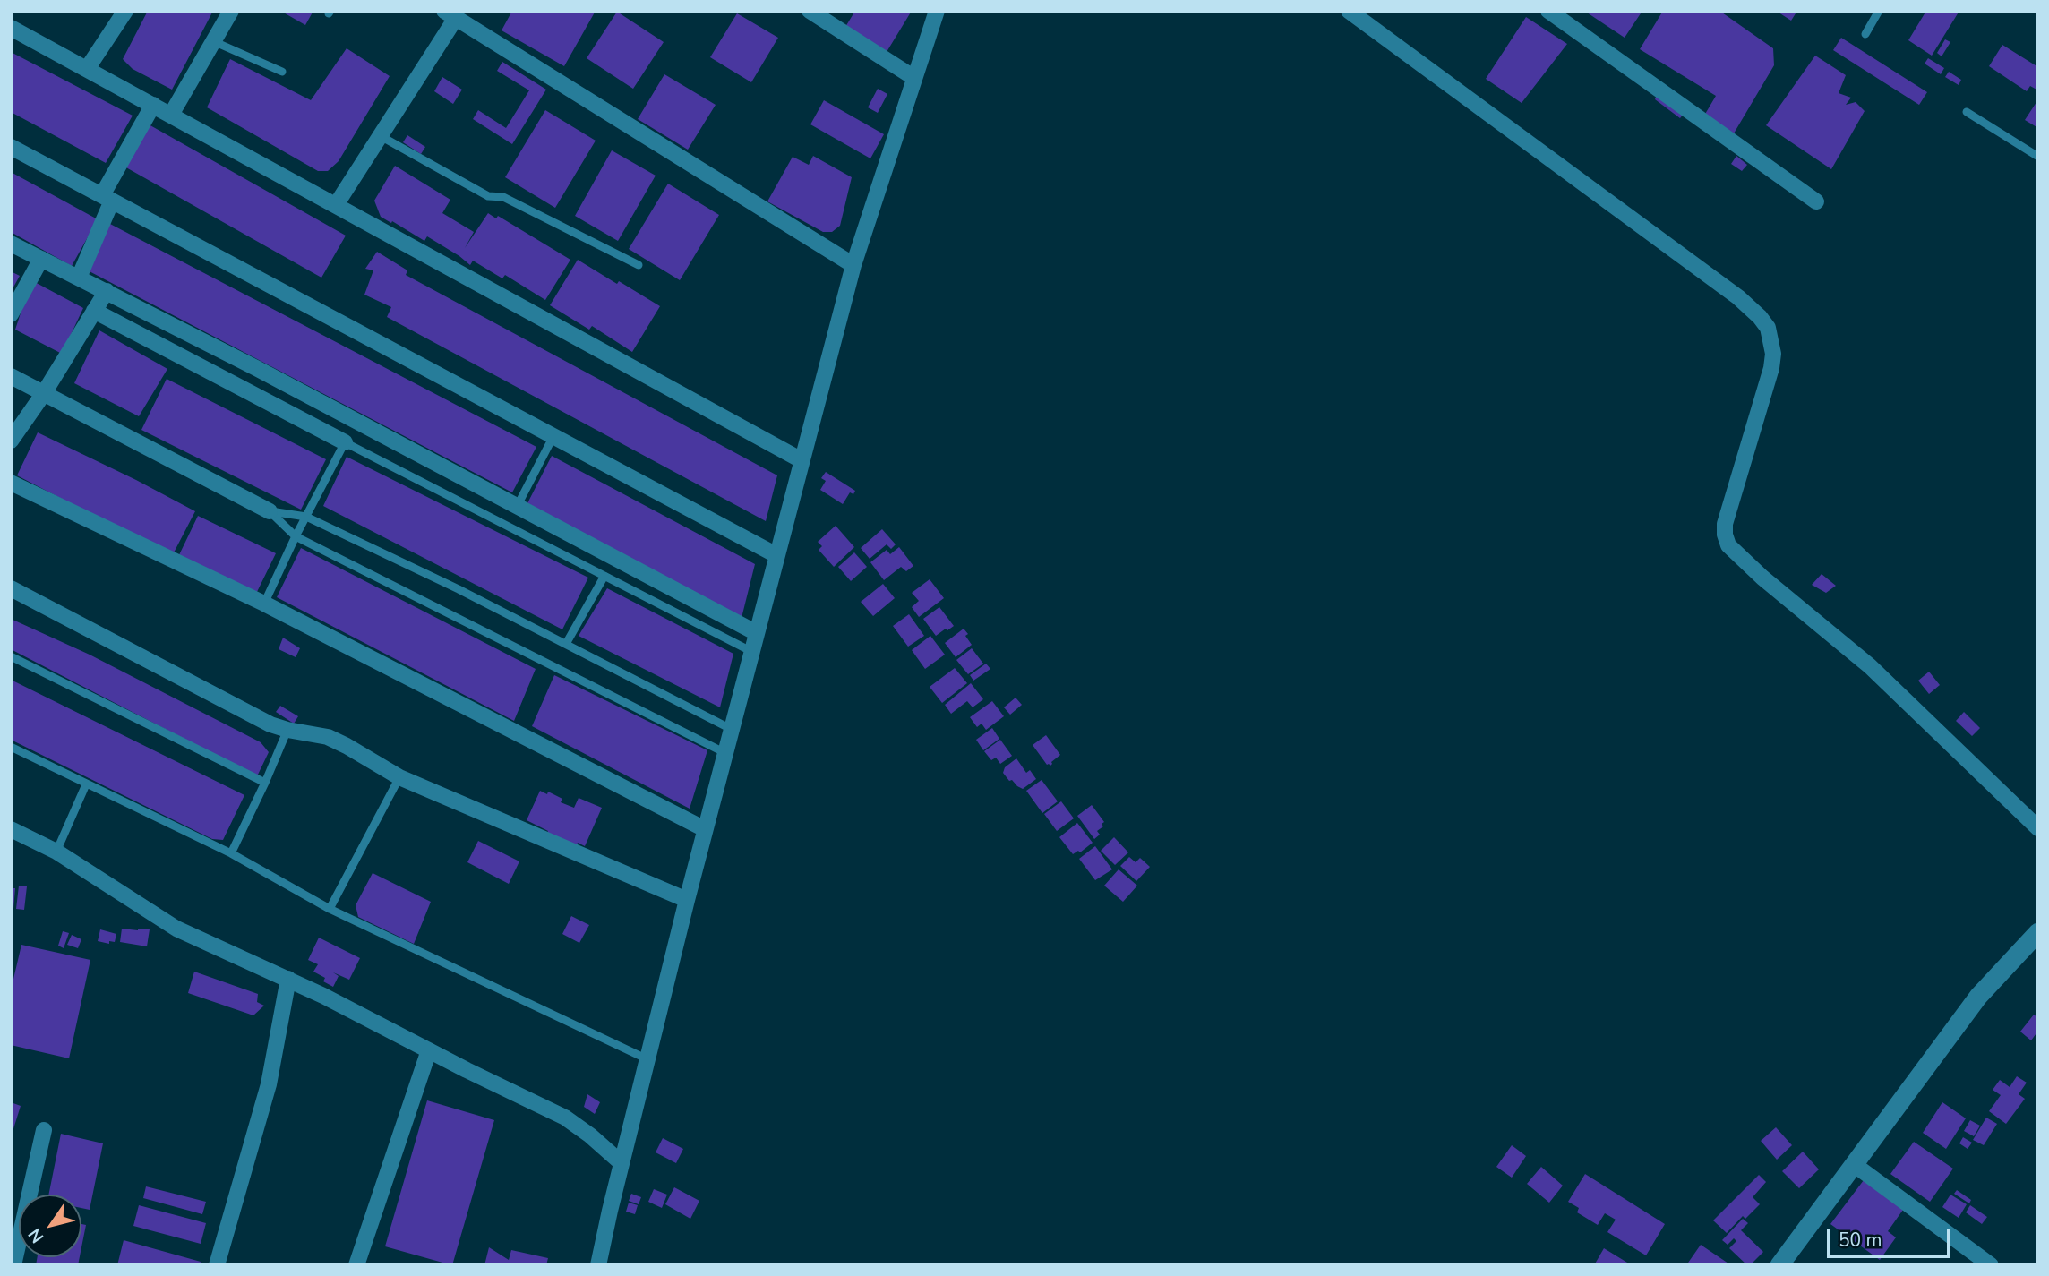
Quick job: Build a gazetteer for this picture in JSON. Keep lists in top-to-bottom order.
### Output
{
  "scale_bar": "50 m",
  "north": "bottom left"
}
